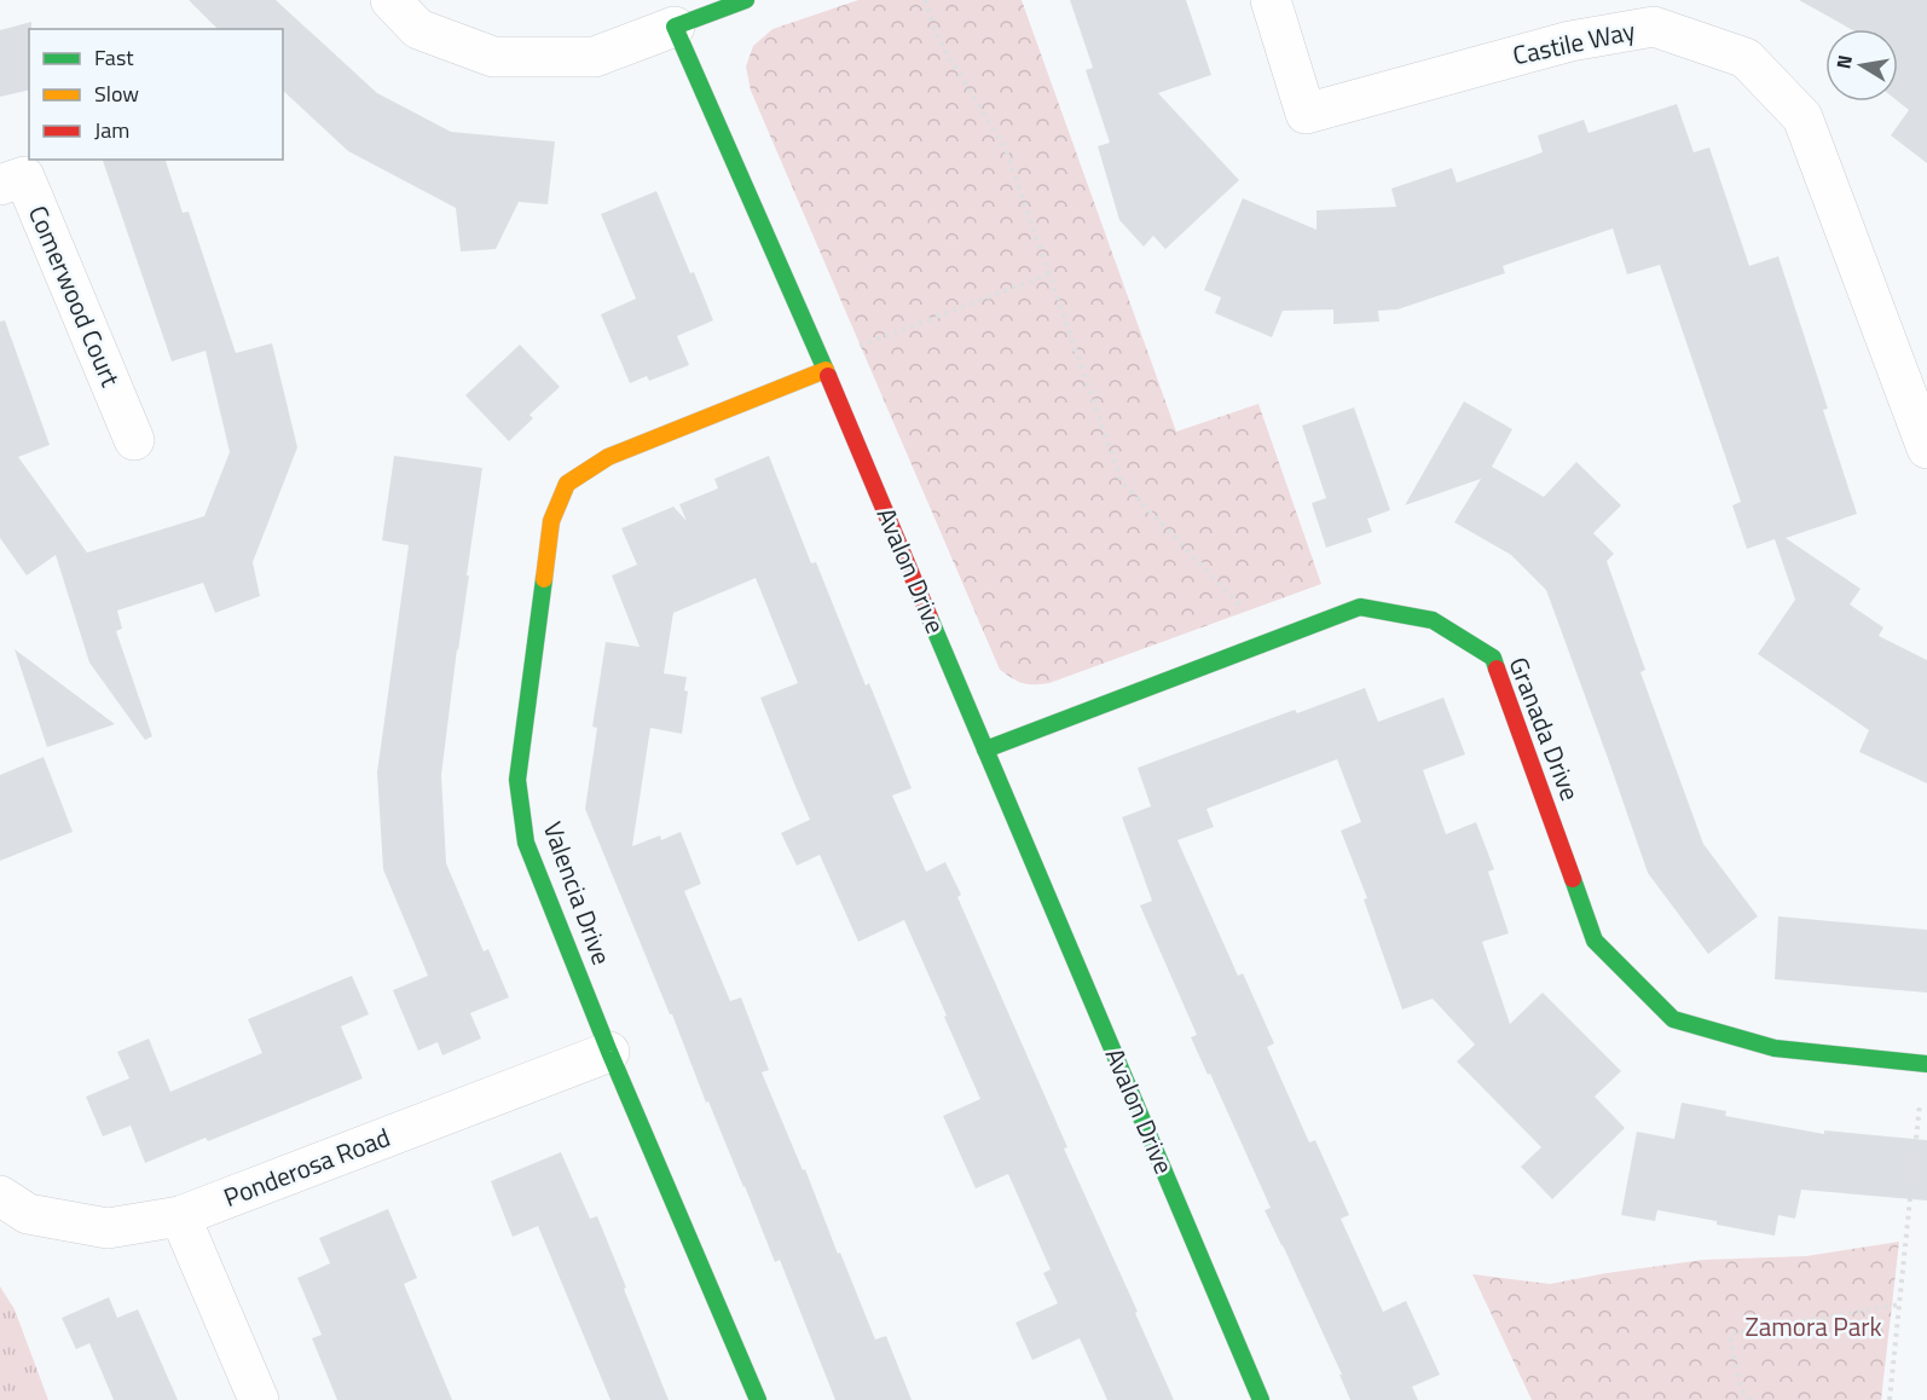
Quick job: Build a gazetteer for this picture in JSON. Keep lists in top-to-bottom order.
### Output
{
  "streets": {
    "street": [
      "Castile Way",
      "Comerwood Court",
      "Avalon Drive",
      "Granada Drive",
      "Valencia Drive",
      "Ponderosa Road"
    ]
  },
  "crossings": [
    ["Avalon Drive", "Granada Drive"],
    ["Avalon Drive", "Valencia Drive"],
    ["Valencia Drive", "Ponderosa Road"]
  ],
  "parks": ["Zamora Park"],
  "legend": ["Fast", "Slow", "Jam"],
  "north": "left"
}
